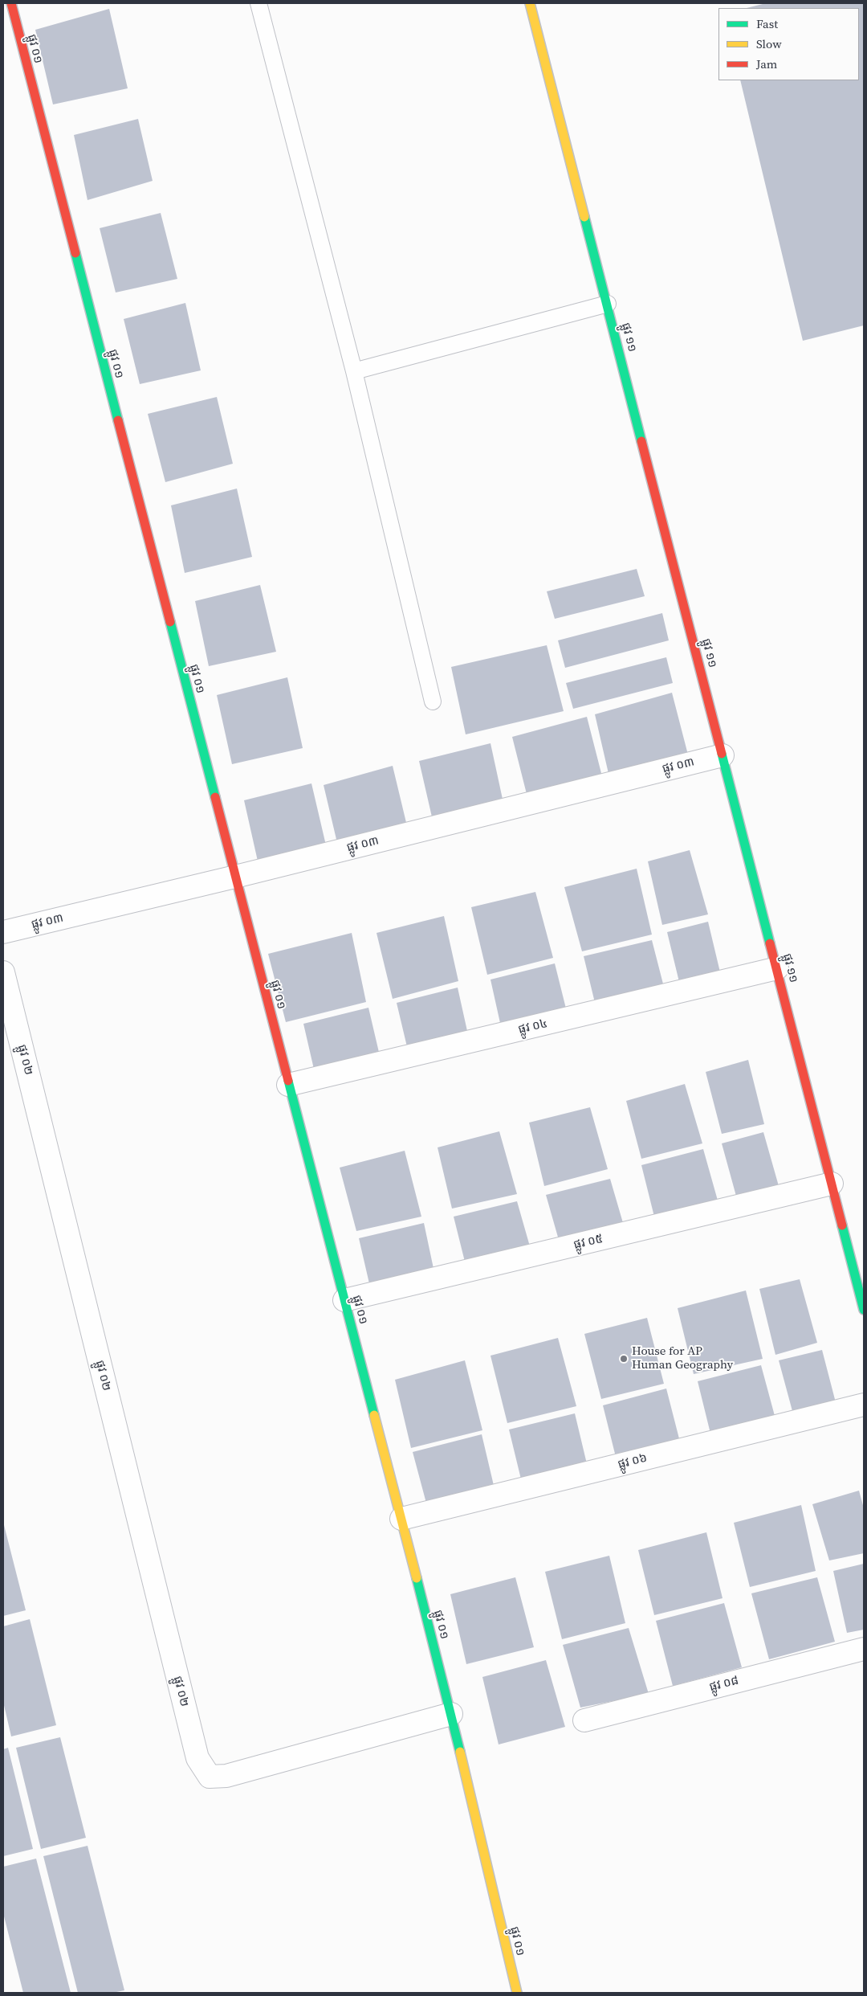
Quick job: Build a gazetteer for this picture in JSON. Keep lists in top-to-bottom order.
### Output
{
  "streets": {
    "street": [
      "ផ្លូវ ០១",
      "ផ្លូវ ១១",
      "ផ្លូវ ០៣",
      "ផ្លូវ ០៤",
      "ផ្លូវ ០២",
      "ផ្លូវ ០៥",
      "ផ្លូវ ០៦",
      "ផ្លូវ ០៨"
    ]
  },
  "crossings": [
    ["ផ្លូវ ០១", "ផ្លូវ ០៣"],
    ["ផ្លូវ ០១", "ផ្លូវ ០៤"],
    ["ផ្លូវ ០១", "ផ្លូវ ០២"],
    ["ផ្លូវ ០១", "ផ្លូវ ០៥"],
    ["ផ្លូវ ០១", "ផ្លូវ ០៦"],
    ["ផ្លូវ ១១", "ផ្លូវ ០៣"],
    ["ផ្លូវ ១១", "ផ្លូវ ០៤"],
    ["ផ្លូវ ១១", "ផ្លូវ ០៥"]
  ],
  "places": ["House for AP Human Geography"],
  "legend": ["Fast", "Slow", "Jam"]
}
